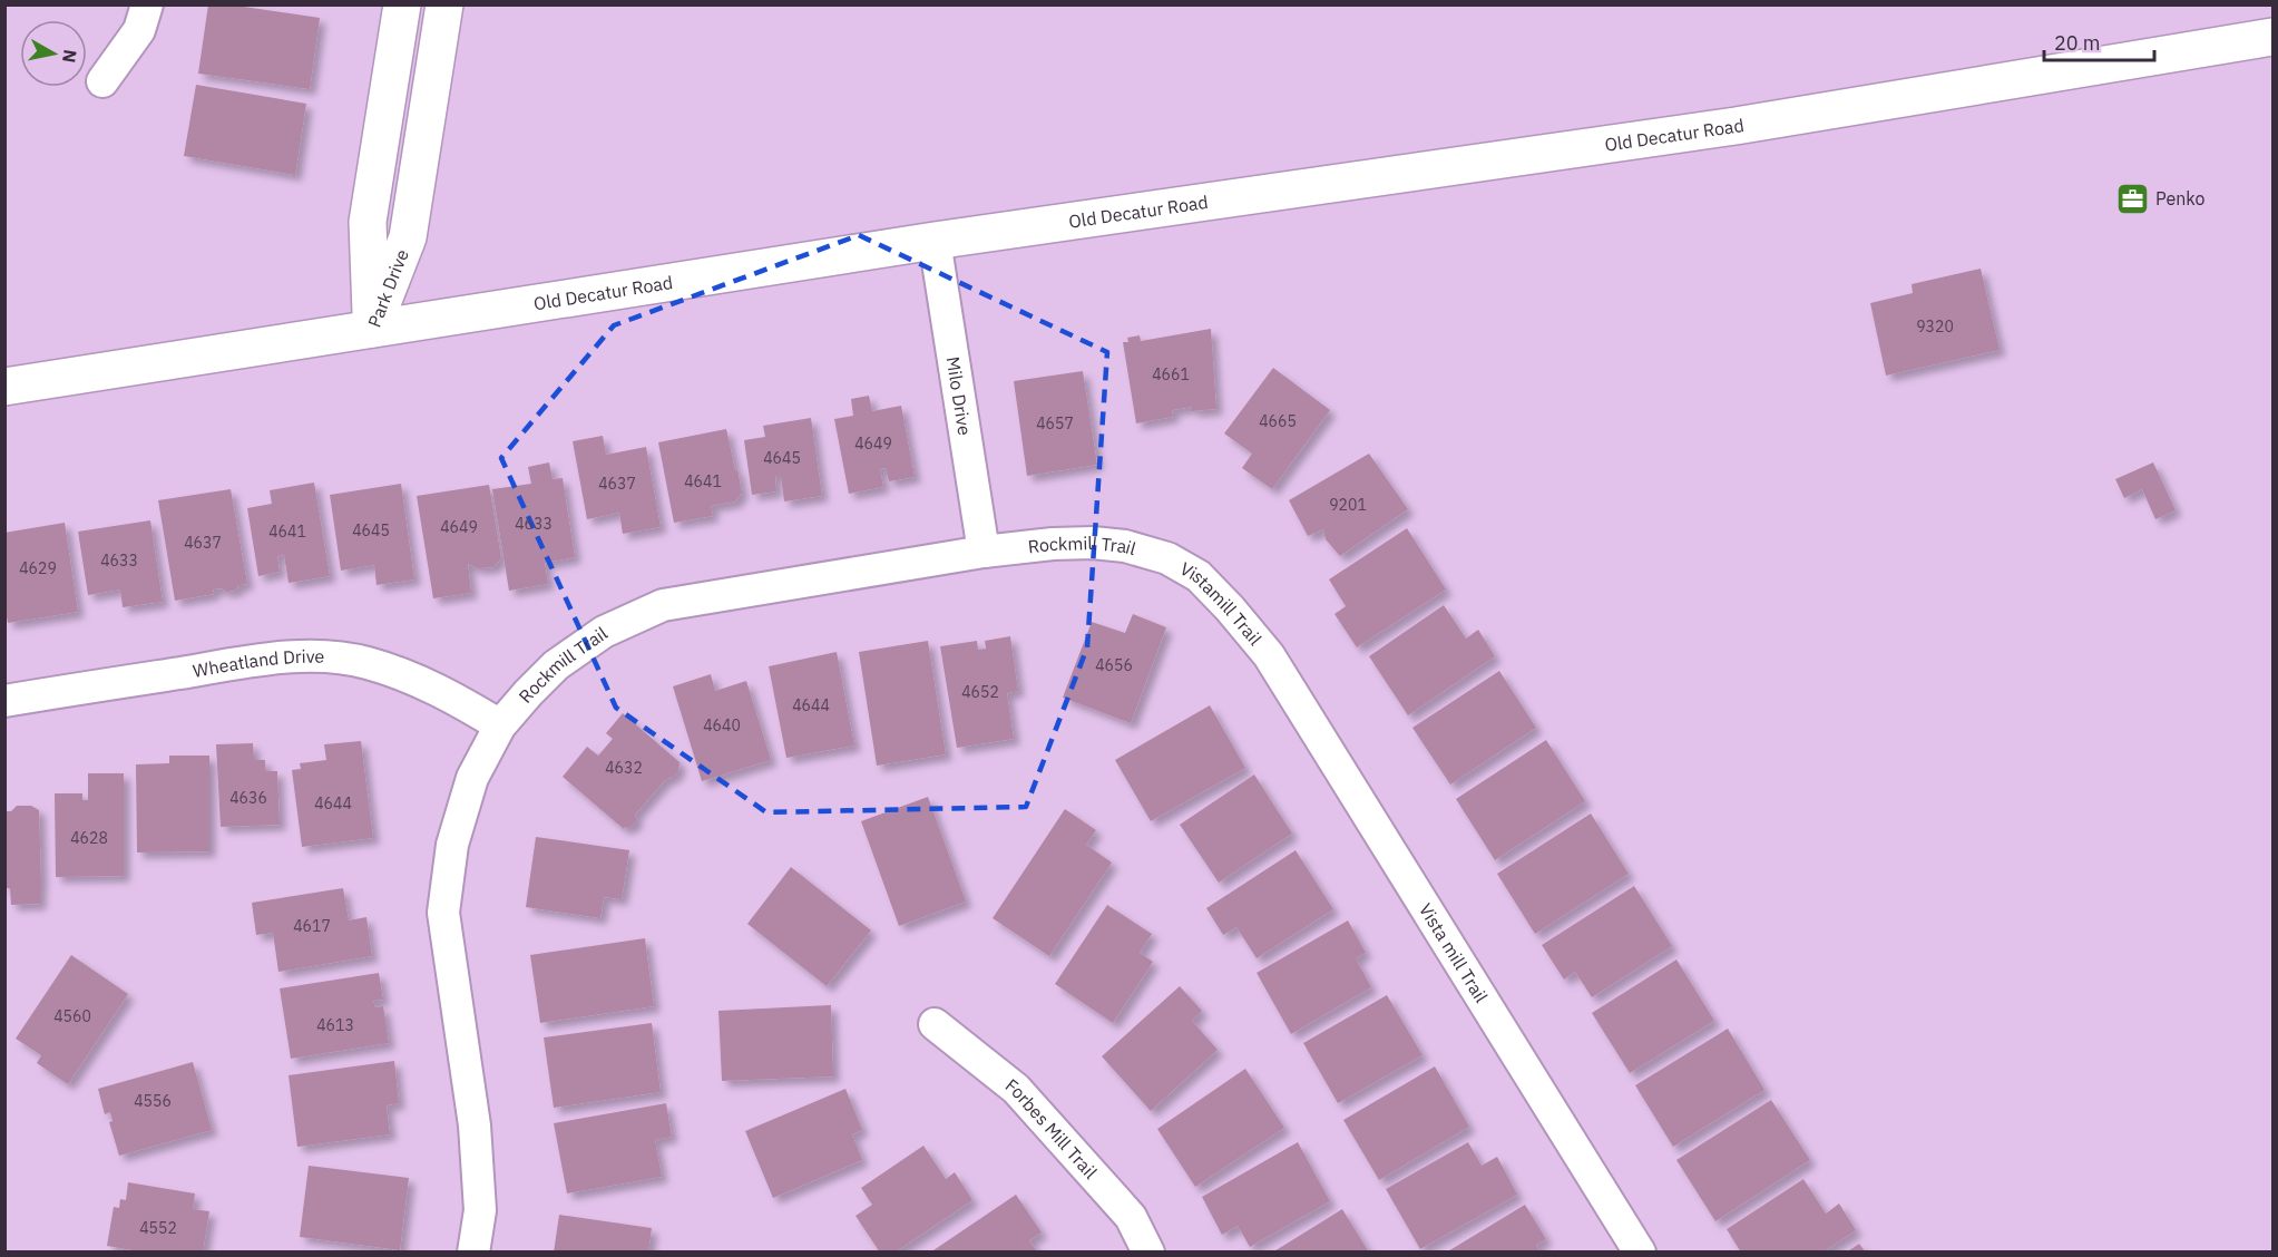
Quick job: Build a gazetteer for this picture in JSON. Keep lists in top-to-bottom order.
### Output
{
  "streets": {
    "street": [
      "Old Decatur Road",
      "Park Drive",
      "Milo Drive",
      "Rockmill Trail",
      "Vistamill Trail",
      "Wheatland Drive",
      "Vista mill Trail",
      "Forbes Mill Trail"
    ]
  },
  "crossings": [
    ["Old Decatur Road", "Park Drive"],
    ["Old Decatur Road", "Milo Drive"],
    ["Milo Drive", "Rockmill Trail"],
    ["Rockmill Trail", "Vistamill Trail"],
    ["Rockmill Trail", "Wheatland Drive"],
    ["Vistamill Trail", "Vista mill Trail"]
  ],
  "places": {
    "office": ["Penko"]
  },
  "house_numbers": [
    "9320",
    "4661",
    "4665",
    "4657",
    "4649",
    "4645",
    "4641",
    "4637",
    "9201",
    "4633",
    "4649",
    "4645",
    "4641",
    "4637",
    "4633",
    "4629",
    "4656",
    "4652",
    "4644",
    "4640",
    "4632",
    "4636",
    "4644",
    "4628",
    "4617",
    "4560",
    "4613",
    "4556",
    "4552"
  ],
  "scale_bar": "20 m",
  "north": "right"
}
